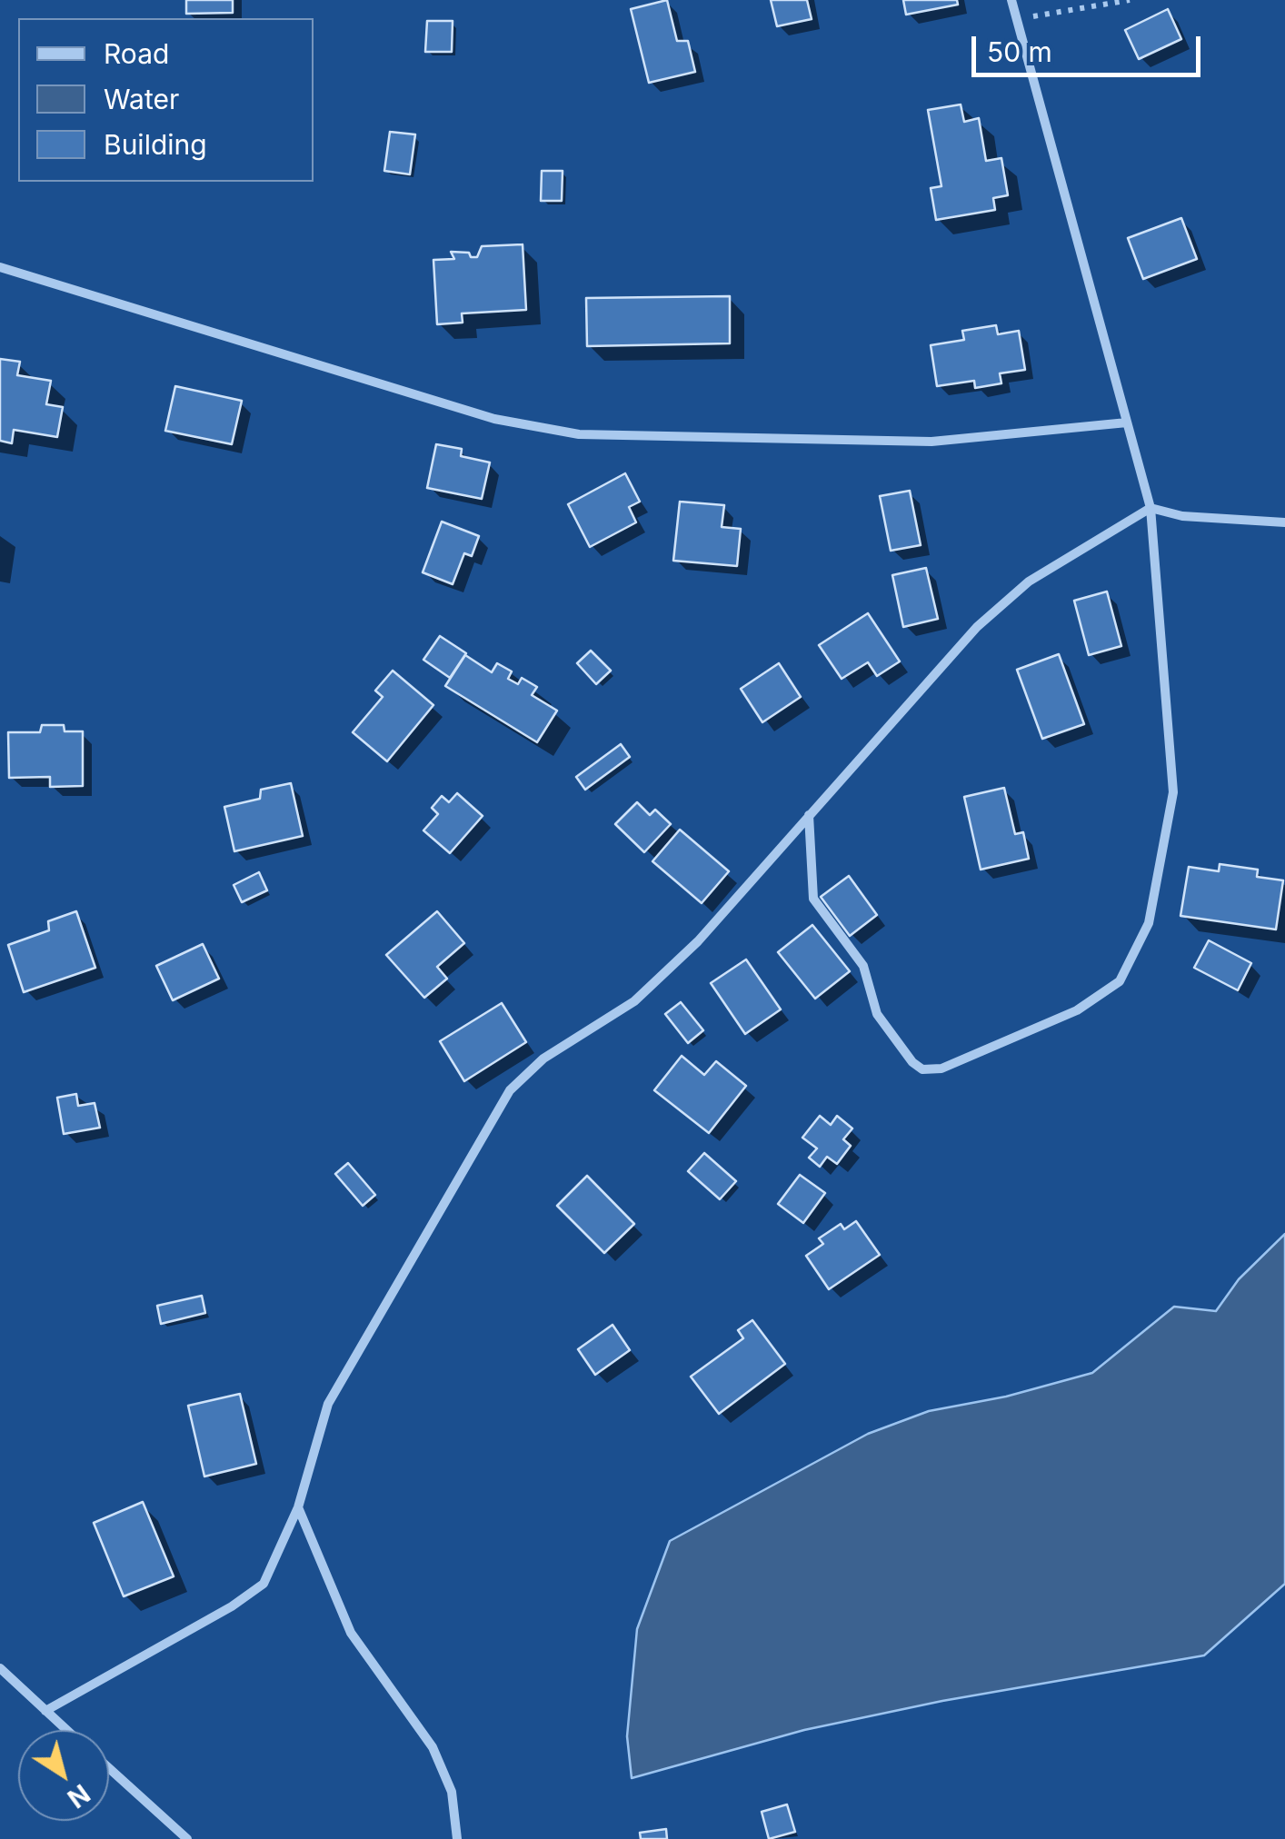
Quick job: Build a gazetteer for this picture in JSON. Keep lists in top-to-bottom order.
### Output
{
  "legend": ["Road", "Water", "Building"],
  "scale_bar": "50 m",
  "north": "bottom right"
}
